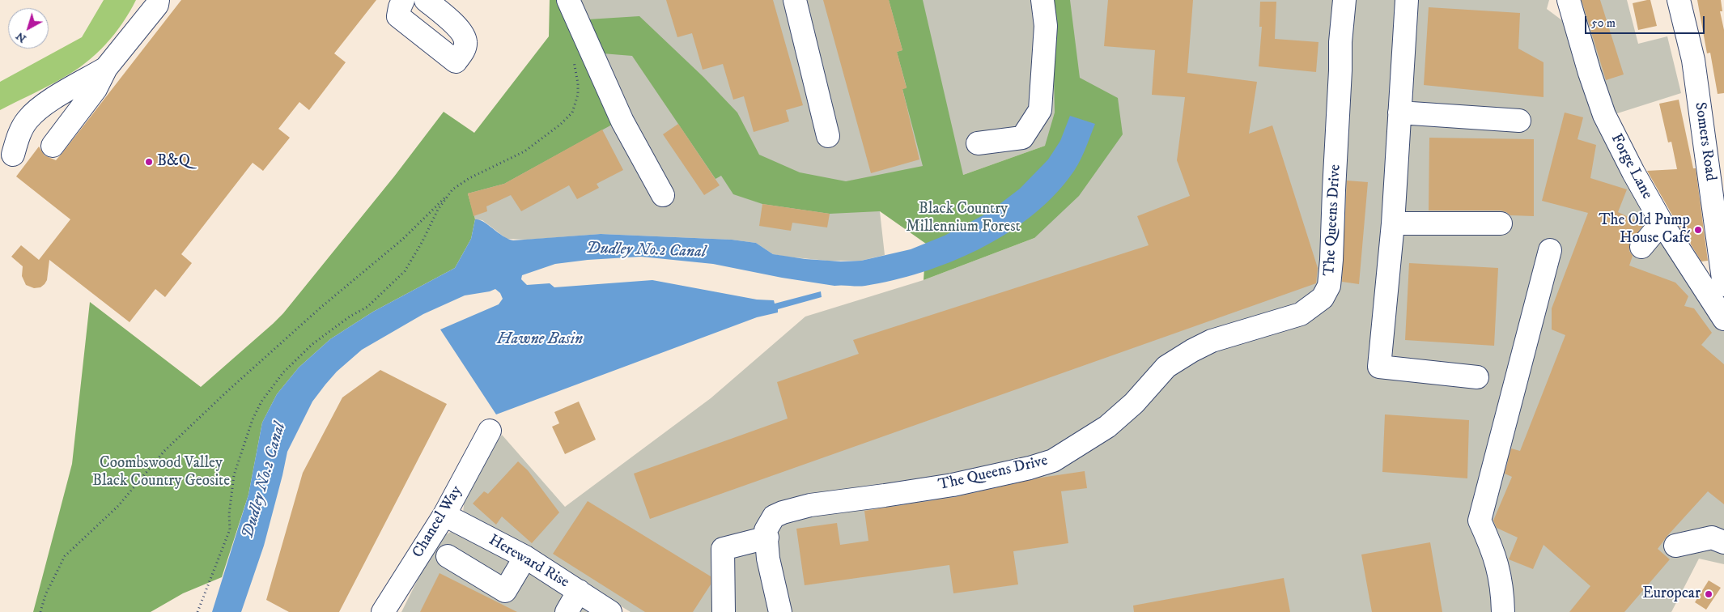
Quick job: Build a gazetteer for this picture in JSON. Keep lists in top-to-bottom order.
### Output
{
  "streets": {
    "street": [
      "Somers Road",
      "Forge Lane",
      "The Queens Drive",
      "Chancel Way",
      "Hereward Rise"
    ]
  },
  "crossings": [
    ["Chancel Way", "Hereward Rise"]
  ],
  "water": ["Dudley No.2 Canal", "Hawne Basin"],
  "parks": ["Black Country Millennium Forest", "Coombswood Valley Black Country Geosite"],
  "places": ["B&Q", "The Old Pump House Café", "Europcar"],
  "scale_bar": "50 m",
  "north": "bottom left"
}
